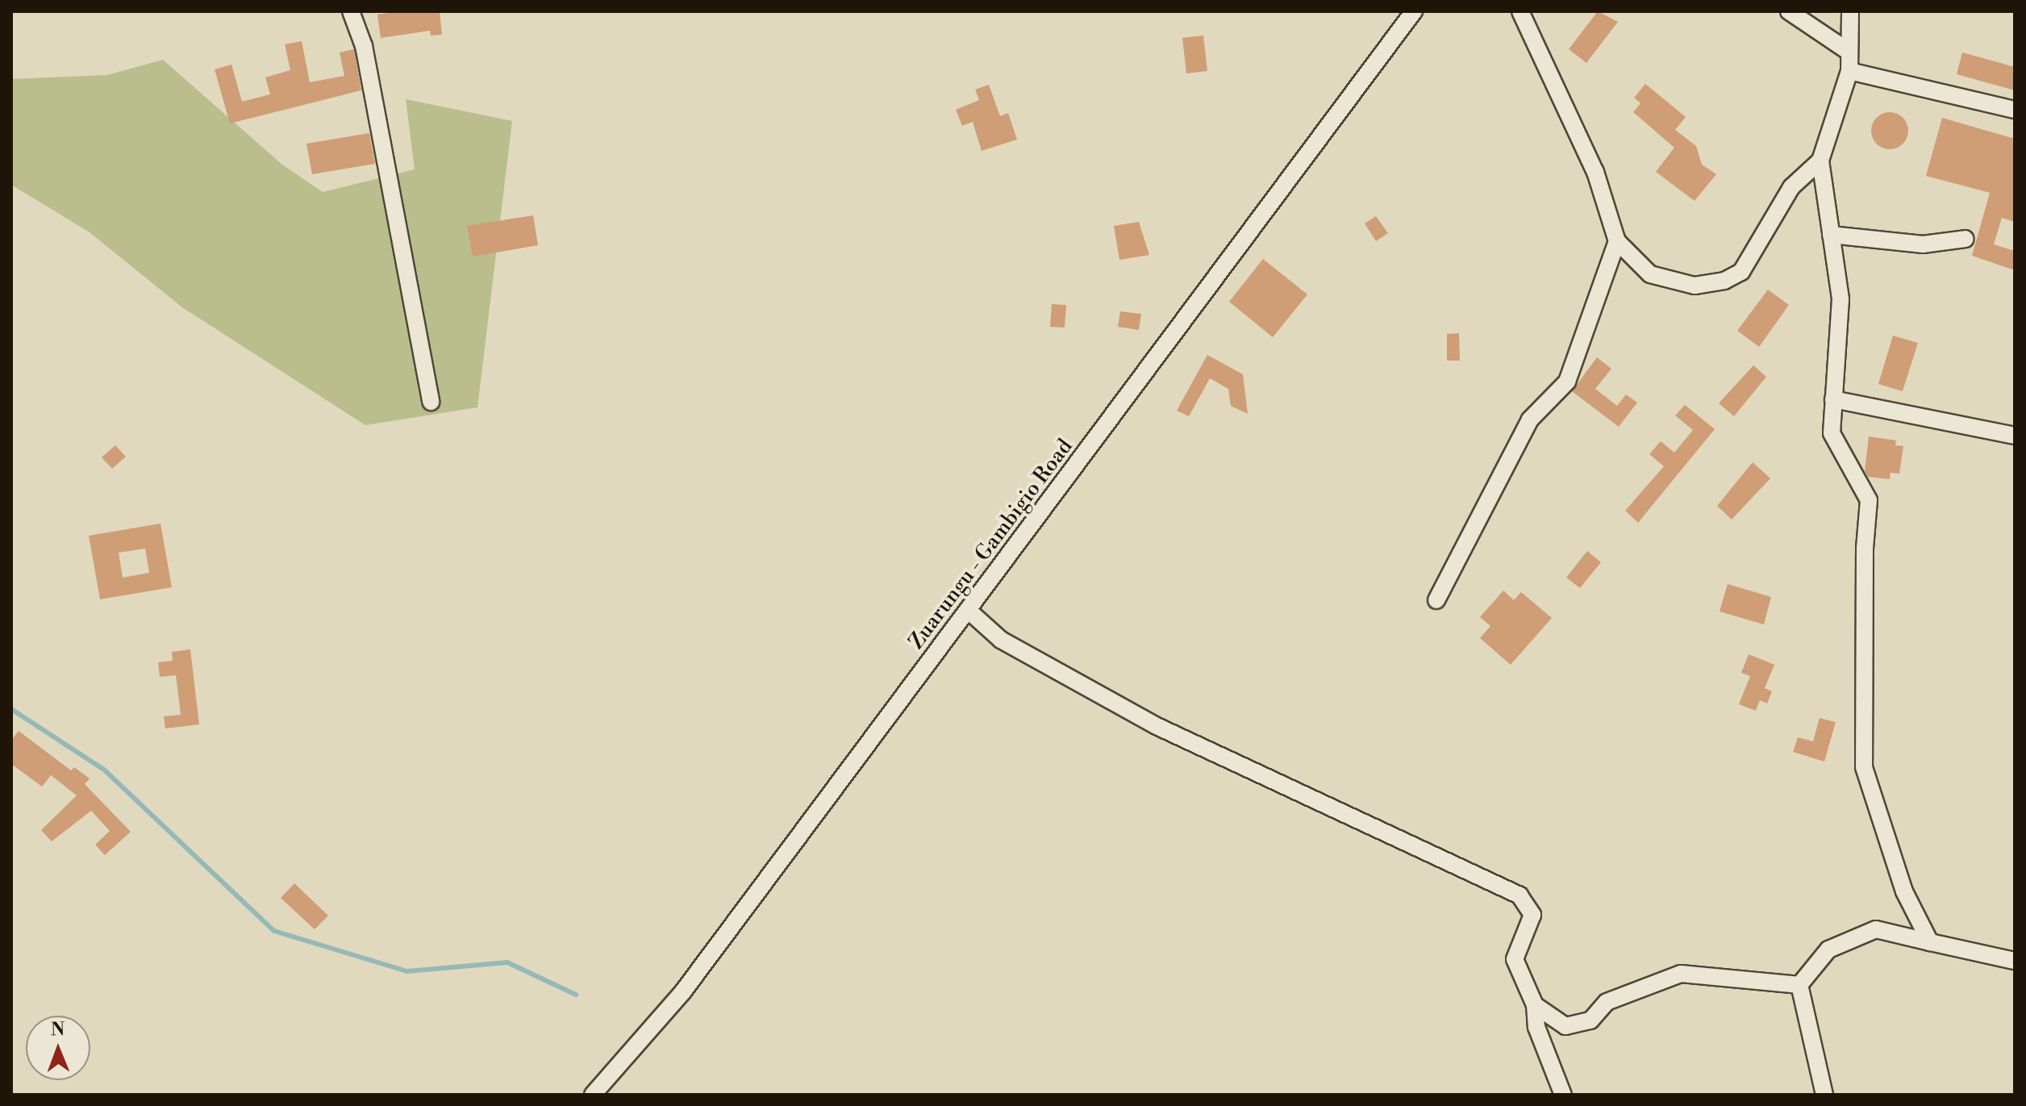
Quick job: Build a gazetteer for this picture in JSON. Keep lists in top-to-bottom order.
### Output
{
  "streets": {
    "street": ["Zuarungu - Gambigio Road"]
  },
  "north": "top"
}
